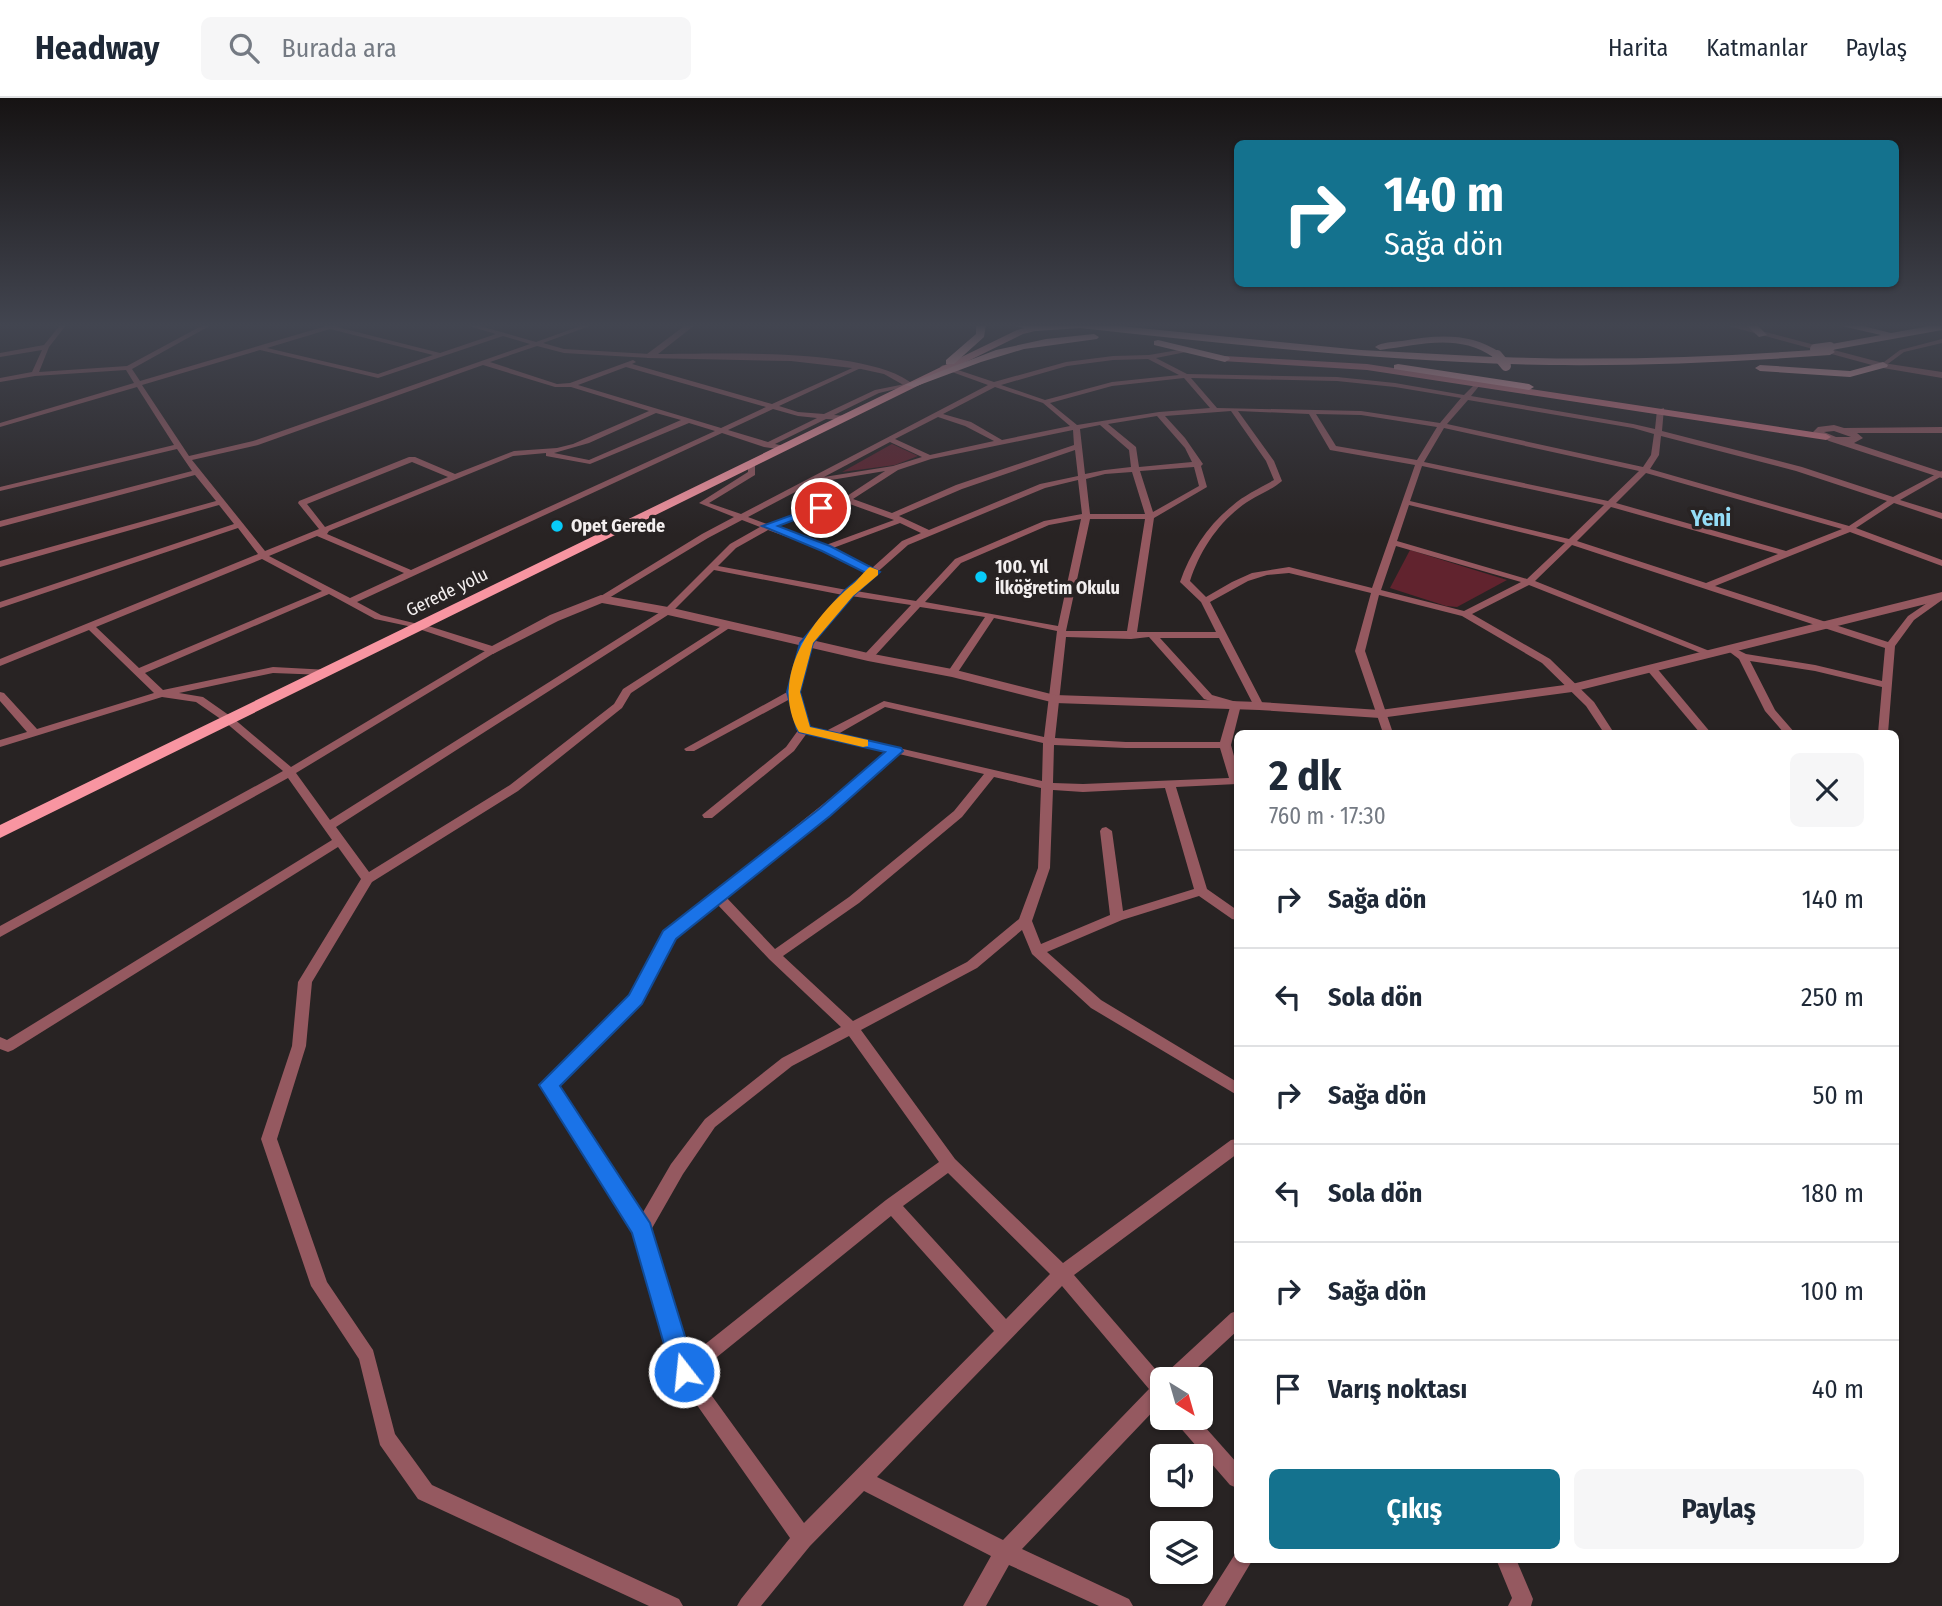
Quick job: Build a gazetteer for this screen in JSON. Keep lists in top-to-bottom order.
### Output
{
  "streets": {
    "main road": ["Gerede yolu"]
  },
  "districts": ["Yeni"],
  "places": ["Opet Gerede", "100. Yıl İlköğretim Okulu"],
  "north": "bottom right",
  "page": {
    "header": "Headway",
    "search": "Burada ara",
    "nav": ["Harita", "Katmanlar", "Paylaş"],
    "turn": ["140 m", "Sağa dön"],
    "heading": ["2 dk", "760 m · 17:30"],
    "list": [
      {
        "name": "Sağa dön",
        "value": "140 m"
      },
      {
        "name": "Sola dön",
        "value": "250 m"
      },
      {
        "name": "Sağa dön",
        "value": "50 m"
      },
      {
        "name": "Sola dön",
        "value": "180 m"
      },
      {
        "name": "Sağa dön",
        "value": "100 m"
      },
      {
        "name": "Varış noktası",
        "value": "40 m"
      }
    ],
    "buttons": ["Çıkış", "Paylaş"]
  }
}
